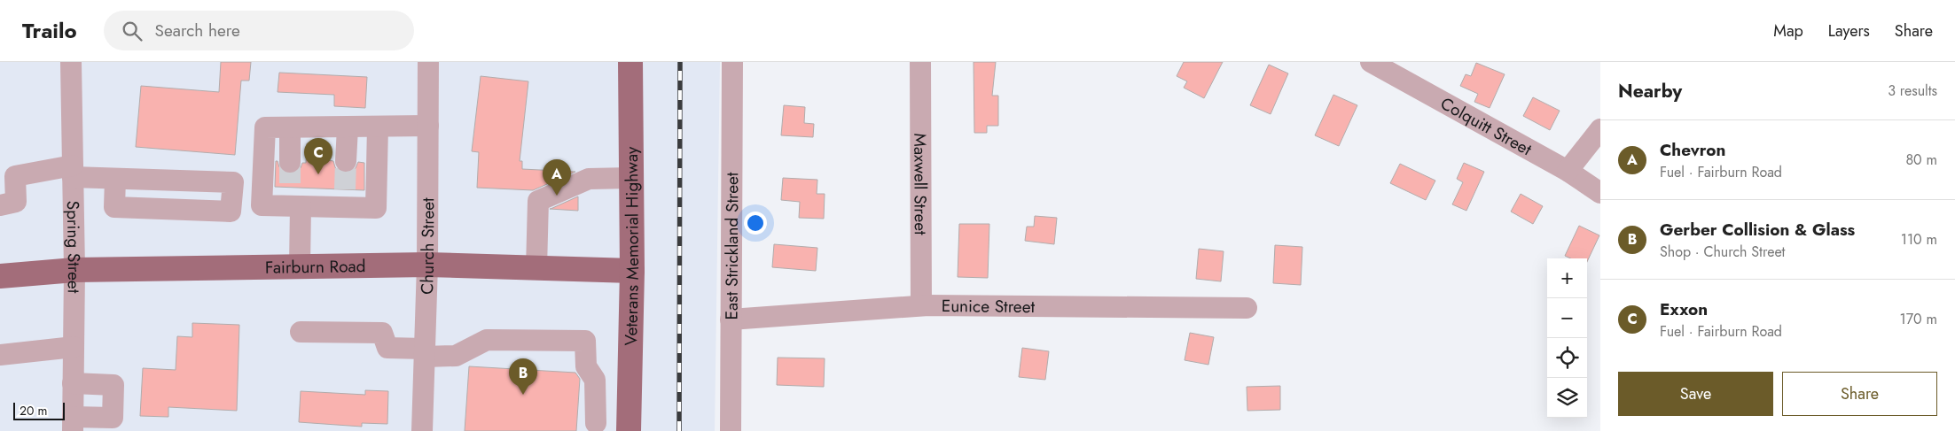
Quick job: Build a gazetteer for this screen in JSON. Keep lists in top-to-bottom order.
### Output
{
  "streets": {
    "main road": ["Veterans Memorial Highway", "Fairburn Road"],
    "street": [
      "Colquitt Street",
      "Maxwell Street",
      "Spring Street",
      "East Strickland Street",
      "Church Street",
      "Eunice Street"
    ]
  },
  "crossings": [
    ["Maxwell Street", "Eunice Street"],
    ["Spring Street", "Fairburn Road"],
    ["East Strickland Street", "Eunice Street"],
    ["Church Street", "Fairburn Road"],
    ["Veterans Memorial Highway", "Fairburn Road"]
  ],
  "scale_bar": "20 m",
  "page": {
    "header": "Trailo",
    "search": "Search here",
    "nav": ["Map", "Layers", "Share"],
    "heading": ["Nearby", "3 results"],
    "list": [
      {
        "mark": "A",
        "name": "Chevron",
        "note": "Fuel · Fairburn Road",
        "value": "80 m"
      },
      {
        "mark": "B",
        "name": "Gerber Collision & Glass",
        "note": "Shop · Church Street",
        "value": "110 m"
      },
      {
        "mark": "C",
        "name": "Exxon",
        "note": "Fuel · Fairburn Road",
        "value": "170 m"
      }
    ],
    "pins": ["C", "A", "B"],
    "map_buttons": ["+", "−"],
    "buttons": ["Save", "Share"],
    "scale": "20 m"
  }
}
